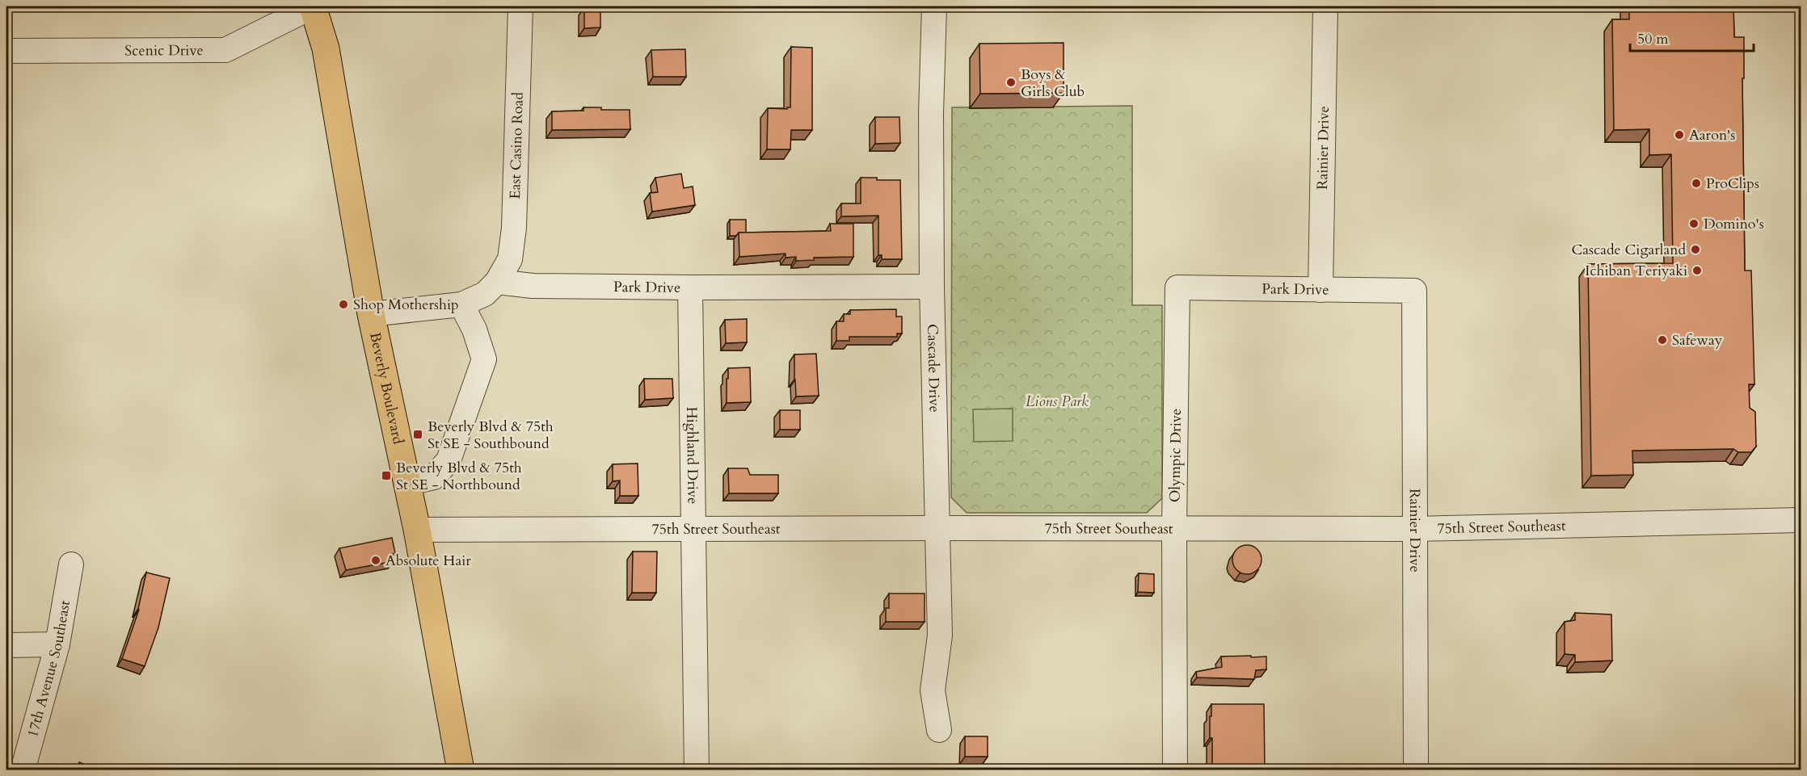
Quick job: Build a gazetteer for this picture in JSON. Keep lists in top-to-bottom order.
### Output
{
  "streets": {
    "main road": ["Beverly Boulevard"],
    "street": [
      "Scenic Drive",
      "East Casino Road",
      "Rainier Drive",
      "Park Drive",
      "Cascade Drive",
      "Highland Drive",
      "Olympic Drive",
      "75th Street Southeast",
      "17th Avenue Southeast"
    ]
  },
  "crossings": [
    ["Scenic Drive", "Beverly Boulevard"],
    ["East Casino Road", "Park Drive"],
    ["Rainier Drive", "Park Drive"],
    ["Rainier Drive", "75th Street Southeast"],
    ["Park Drive", "Cascade Drive"],
    ["Park Drive", "Highland Drive"],
    ["Park Drive", "Olympic Drive"],
    ["Cascade Drive", "75th Street Southeast"],
    ["Beverly Boulevard", "75th Street Southeast"],
    ["Highland Drive", "75th Street Southeast"],
    ["Olympic Drive", "75th Street Southeast"]
  ],
  "parks": ["Lions Park"],
  "places": {
    "other": [
      "Boys & Girls Club",
      "Aaron's",
      "ProClips",
      "Domino's",
      "Cascade Cigarland",
      "Ichiban Teriyaki",
      "Shop Mothership",
      "Safeway",
      "Absolute Hair"
    ],
    "transit": ["Beverly Blvd & 75th St SE - Southbound", "Beverly Blvd & 75th St SE - Northbound"]
  },
  "scale_bar": "50 m"
}
